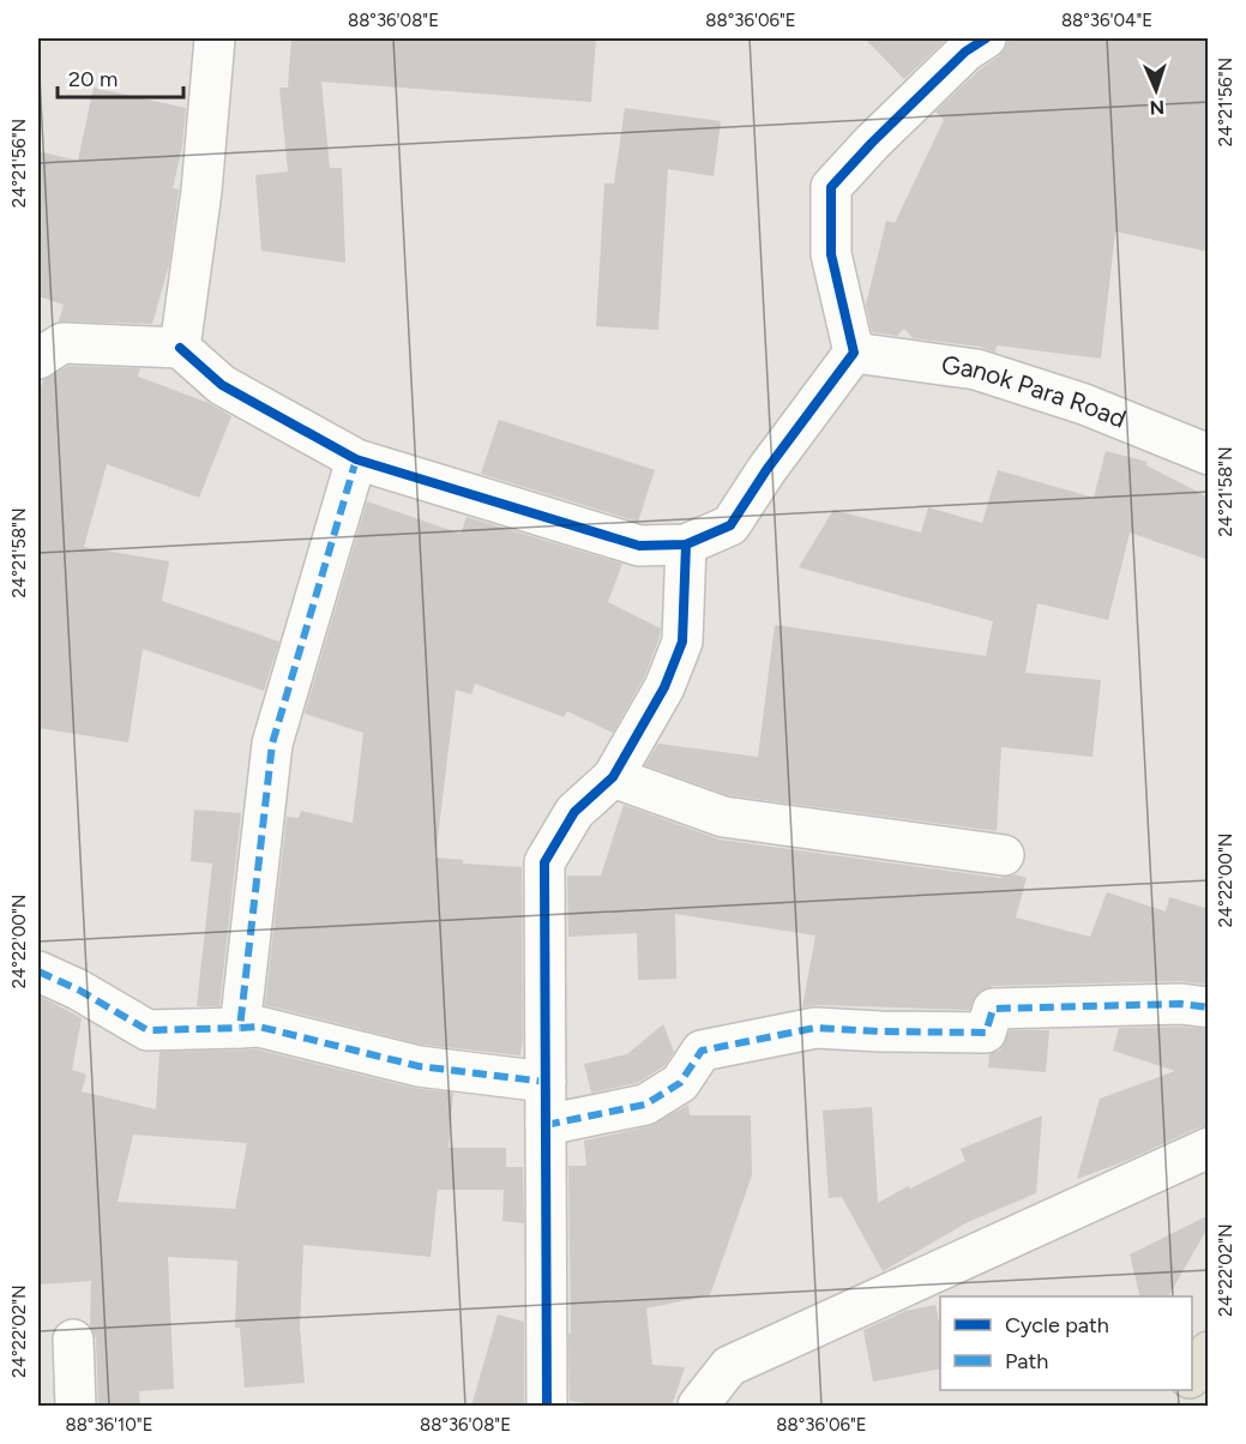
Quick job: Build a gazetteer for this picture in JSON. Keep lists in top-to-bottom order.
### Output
{
  "streets": {
    "street": ["Ganok Para Road"]
  },
  "legend": ["Cycle path", "Path"],
  "scale_bar": "20 m",
  "north": "bottom",
  "coordinates": [
    "88°36'08\"E",
    "88°36'06\"E",
    "88°36'04\"E",
    "24°21'56\"N",
    "24°21'58\"N",
    "24°22'00\"N",
    "24°22'02\"N",
    "88°36'10\"E"
  ]
}
